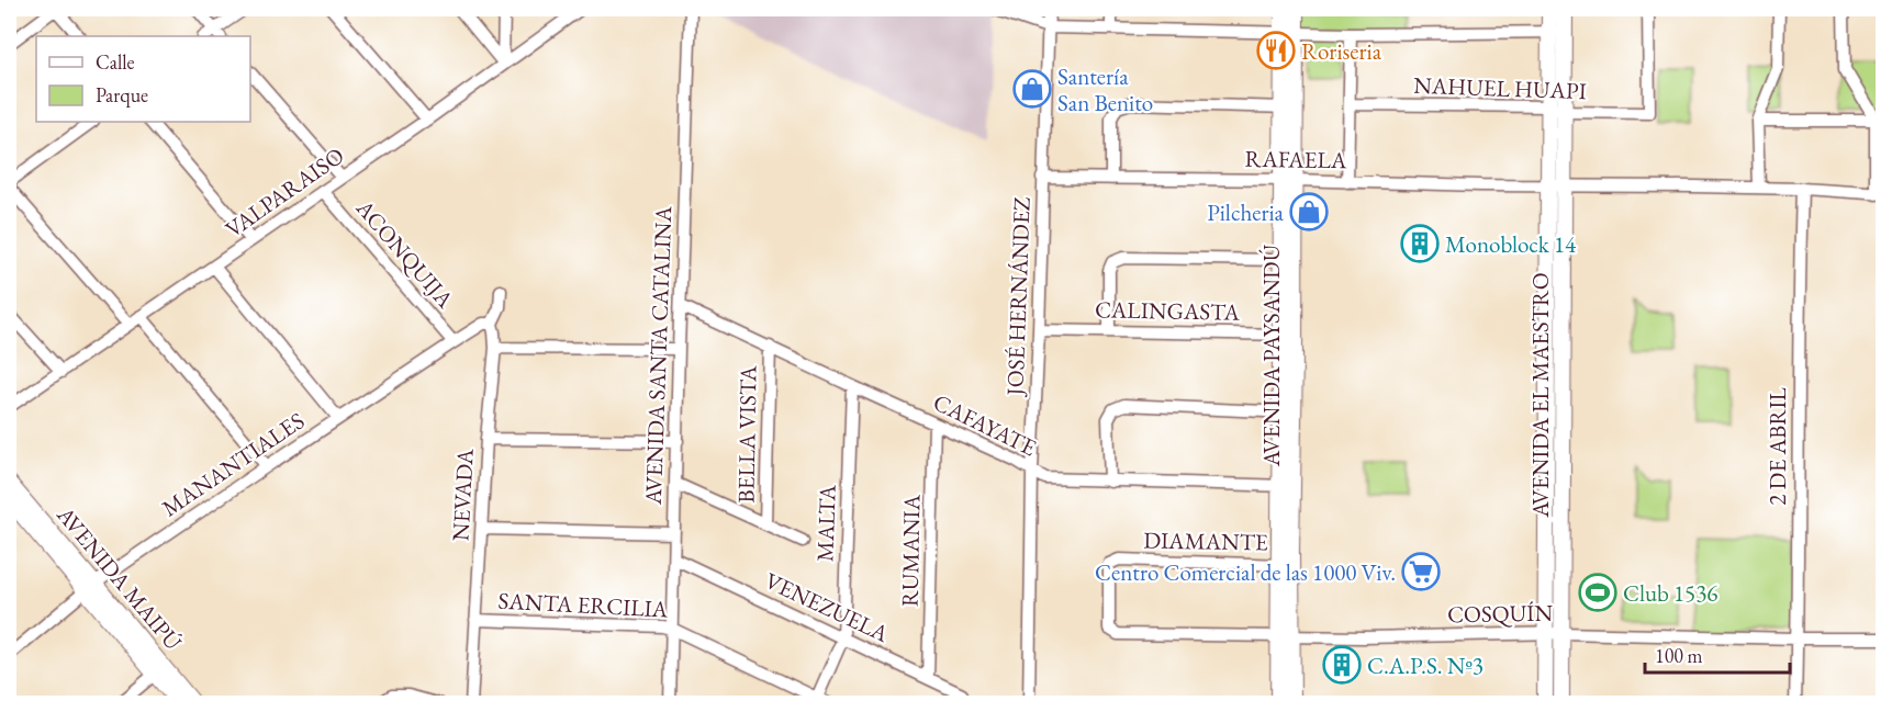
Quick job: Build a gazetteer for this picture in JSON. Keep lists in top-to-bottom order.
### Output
{
  "streets": {
    "main road": ["AVENIDA PAYSANDÚ", "AVENIDA EL MAESTRO", "AVENIDA MAIPÚ"],
    "street": [
      "NAHUEL HUAPI",
      "RAFAELA",
      "VALPARAISO",
      "ACONQUIJA",
      "JOSÉ HERNÁNDEZ",
      "CALINGASTA",
      "AVENIDA SANTA CATALINA",
      "CAFAYATE",
      "BELLA VISTA",
      "2 DE ABRIL",
      "MANANTIALES",
      "NEVADA",
      "MALTA",
      "DIAMANTE",
      "RUMANIA",
      "SANTA ERCILIA",
      "VENEZUELA",
      "COSQUÍN"
    ]
  },
  "crossings": [
    ["NAHUEL HUAPI", "AVENIDA EL MAESTRO"],
    ["RAFAELA", "JOSÉ HERNÁNDEZ"],
    ["RAFAELA", "AVENIDA PAYSANDÚ"],
    ["RAFAELA", "AVENIDA EL MAESTRO"],
    ["RAFAELA", "2 DE ABRIL"],
    ["VALPARAISO", "ACONQUIJA"],
    ["ACONQUIJA", "MANANTIALES"],
    ["JOSÉ HERNÁNDEZ", "CALINGASTA"],
    ["JOSÉ HERNÁNDEZ", "CAFAYATE"],
    ["CALINGASTA", "AVENIDA PAYSANDÚ"],
    ["AVENIDA SANTA CATALINA", "CAFAYATE"],
    ["AVENIDA SANTA CATALINA", "SANTA ERCILIA"],
    ["AVENIDA SANTA CATALINA", "VENEZUELA"],
    ["AVENIDA PAYSANDÚ", "CAFAYATE"],
    ["AVENIDA PAYSANDÚ", "DIAMANTE"],
    ["AVENIDA PAYSANDÚ", "COSQUÍN"],
    ["AVENIDA EL MAESTRO", "COSQUÍN"],
    ["CAFAYATE", "BELLA VISTA"],
    ["CAFAYATE", "MALTA"],
    ["CAFAYATE", "RUMANIA"],
    ["2 DE ABRIL", "COSQUÍN"],
    ["MANANTIALES", "NEVADA"],
    ["MANANTIALES", "AVENIDA MAIPÚ"],
    ["NEVADA", "SANTA ERCILIA"],
    ["MALTA", "SANTA ERCILIA"],
    ["MALTA", "VENEZUELA"],
    ["DIAMANTE", "COSQUÍN"],
    ["RUMANIA", "VENEZUELA"]
  ],
  "places": {
    "restaurant": ["Roriseria"],
    "shop": ["Santería San Benito", "Pilcheria"],
    "building": ["Monoblock 14", "C.A.P.S. Nº3"],
    "supermarket": ["Centro Comercial de las 1000 Viv."],
    "sports": ["Club 1536"]
  },
  "legend": ["Calle", "Parque"],
  "scale_bar": "100 m"
}
